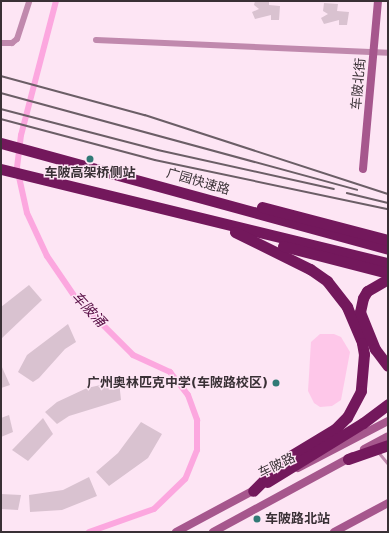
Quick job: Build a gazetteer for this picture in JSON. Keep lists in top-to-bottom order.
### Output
{
  "streets": {
    "highway": ["广园快速路"],
    "main road": ["车陂北街", "车陂路"]
  },
  "water": ["车陂涌"],
  "places": ["车陂高架桥侧站", "广州奥林匹克中学(车陂路校区)", "车陂路北站"]
}
